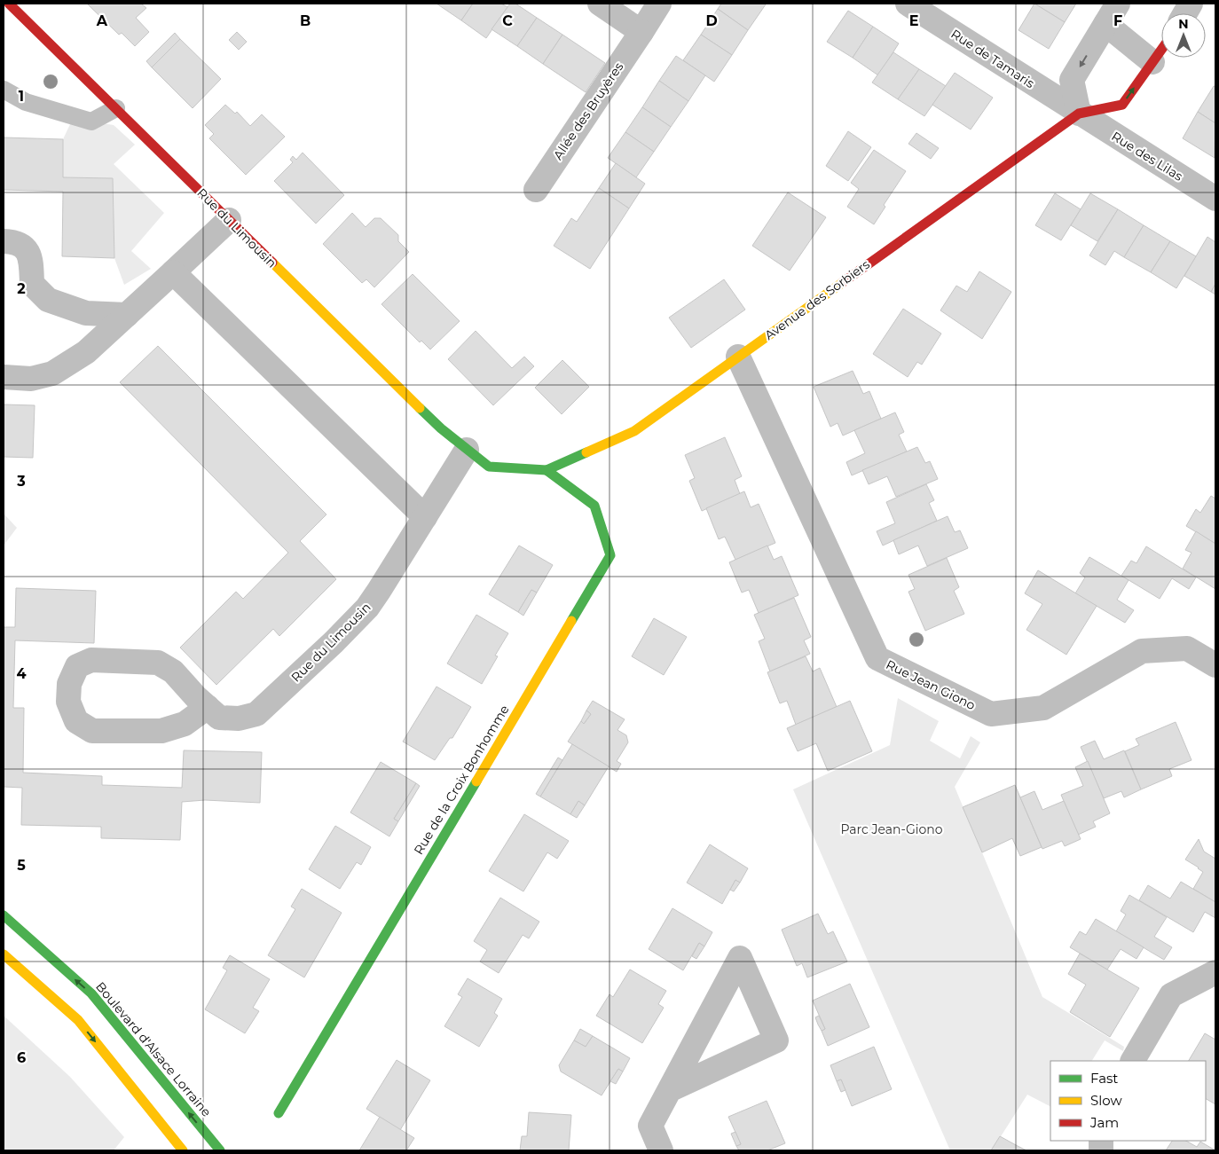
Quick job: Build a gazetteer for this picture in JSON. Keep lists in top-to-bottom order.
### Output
{
  "streets": {
    "street": [
      "Rue de Tamaris",
      "Allée des Bruyères",
      "Rue des Lilas",
      "Rue du Limousin",
      "Avenue des Sorbiers",
      "Rue Jean Giono",
      "Rue de la Croix Bonhomme",
      "Boulevard d'Alsace Lorraine"
    ]
  },
  "crossings": [
    ["Rue de Tamaris", "Rue des Lilas"],
    ["Rue de Tamaris", "Avenue des Sorbiers"],
    ["Rue des Lilas", "Avenue des Sorbiers"],
    ["Rue du Limousin", "Avenue des Sorbiers"],
    ["Rue du Limousin", "Rue de la Croix Bonhomme"],
    ["Avenue des Sorbiers", "Rue Jean Giono"],
    ["Avenue des Sorbiers", "Rue de la Croix Bonhomme"]
  ],
  "parks": ["Parc Jean-Giono"],
  "legend": ["Fast", "Slow", "Jam"],
  "north": "top",
  "grid": {
    "columns": [
      "A",
      "B",
      "C",
      "D",
      "E",
      "F"
    ],
    "rows": [
      "1",
      "2",
      "3",
      "4",
      "5",
      "6"
    ]
  }
}
